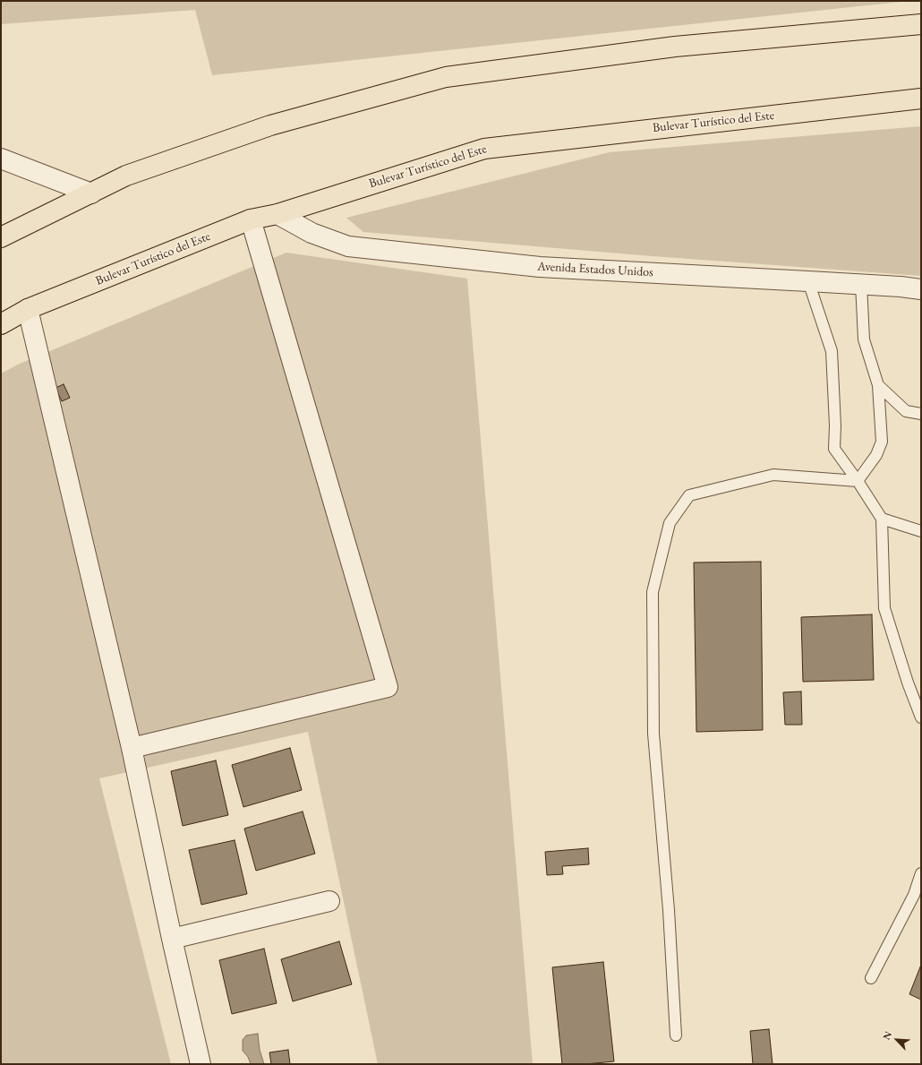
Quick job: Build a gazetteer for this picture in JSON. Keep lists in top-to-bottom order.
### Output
{
  "streets": {
    "highway": ["Bulevar Turístico del Este"],
    "street": ["Avenida Estados Unidos"]
  },
  "crossings": [
    ["Bulevar Turístico del Este", "Avenida Estados Unidos"]
  ],
  "north": "top left"
}
